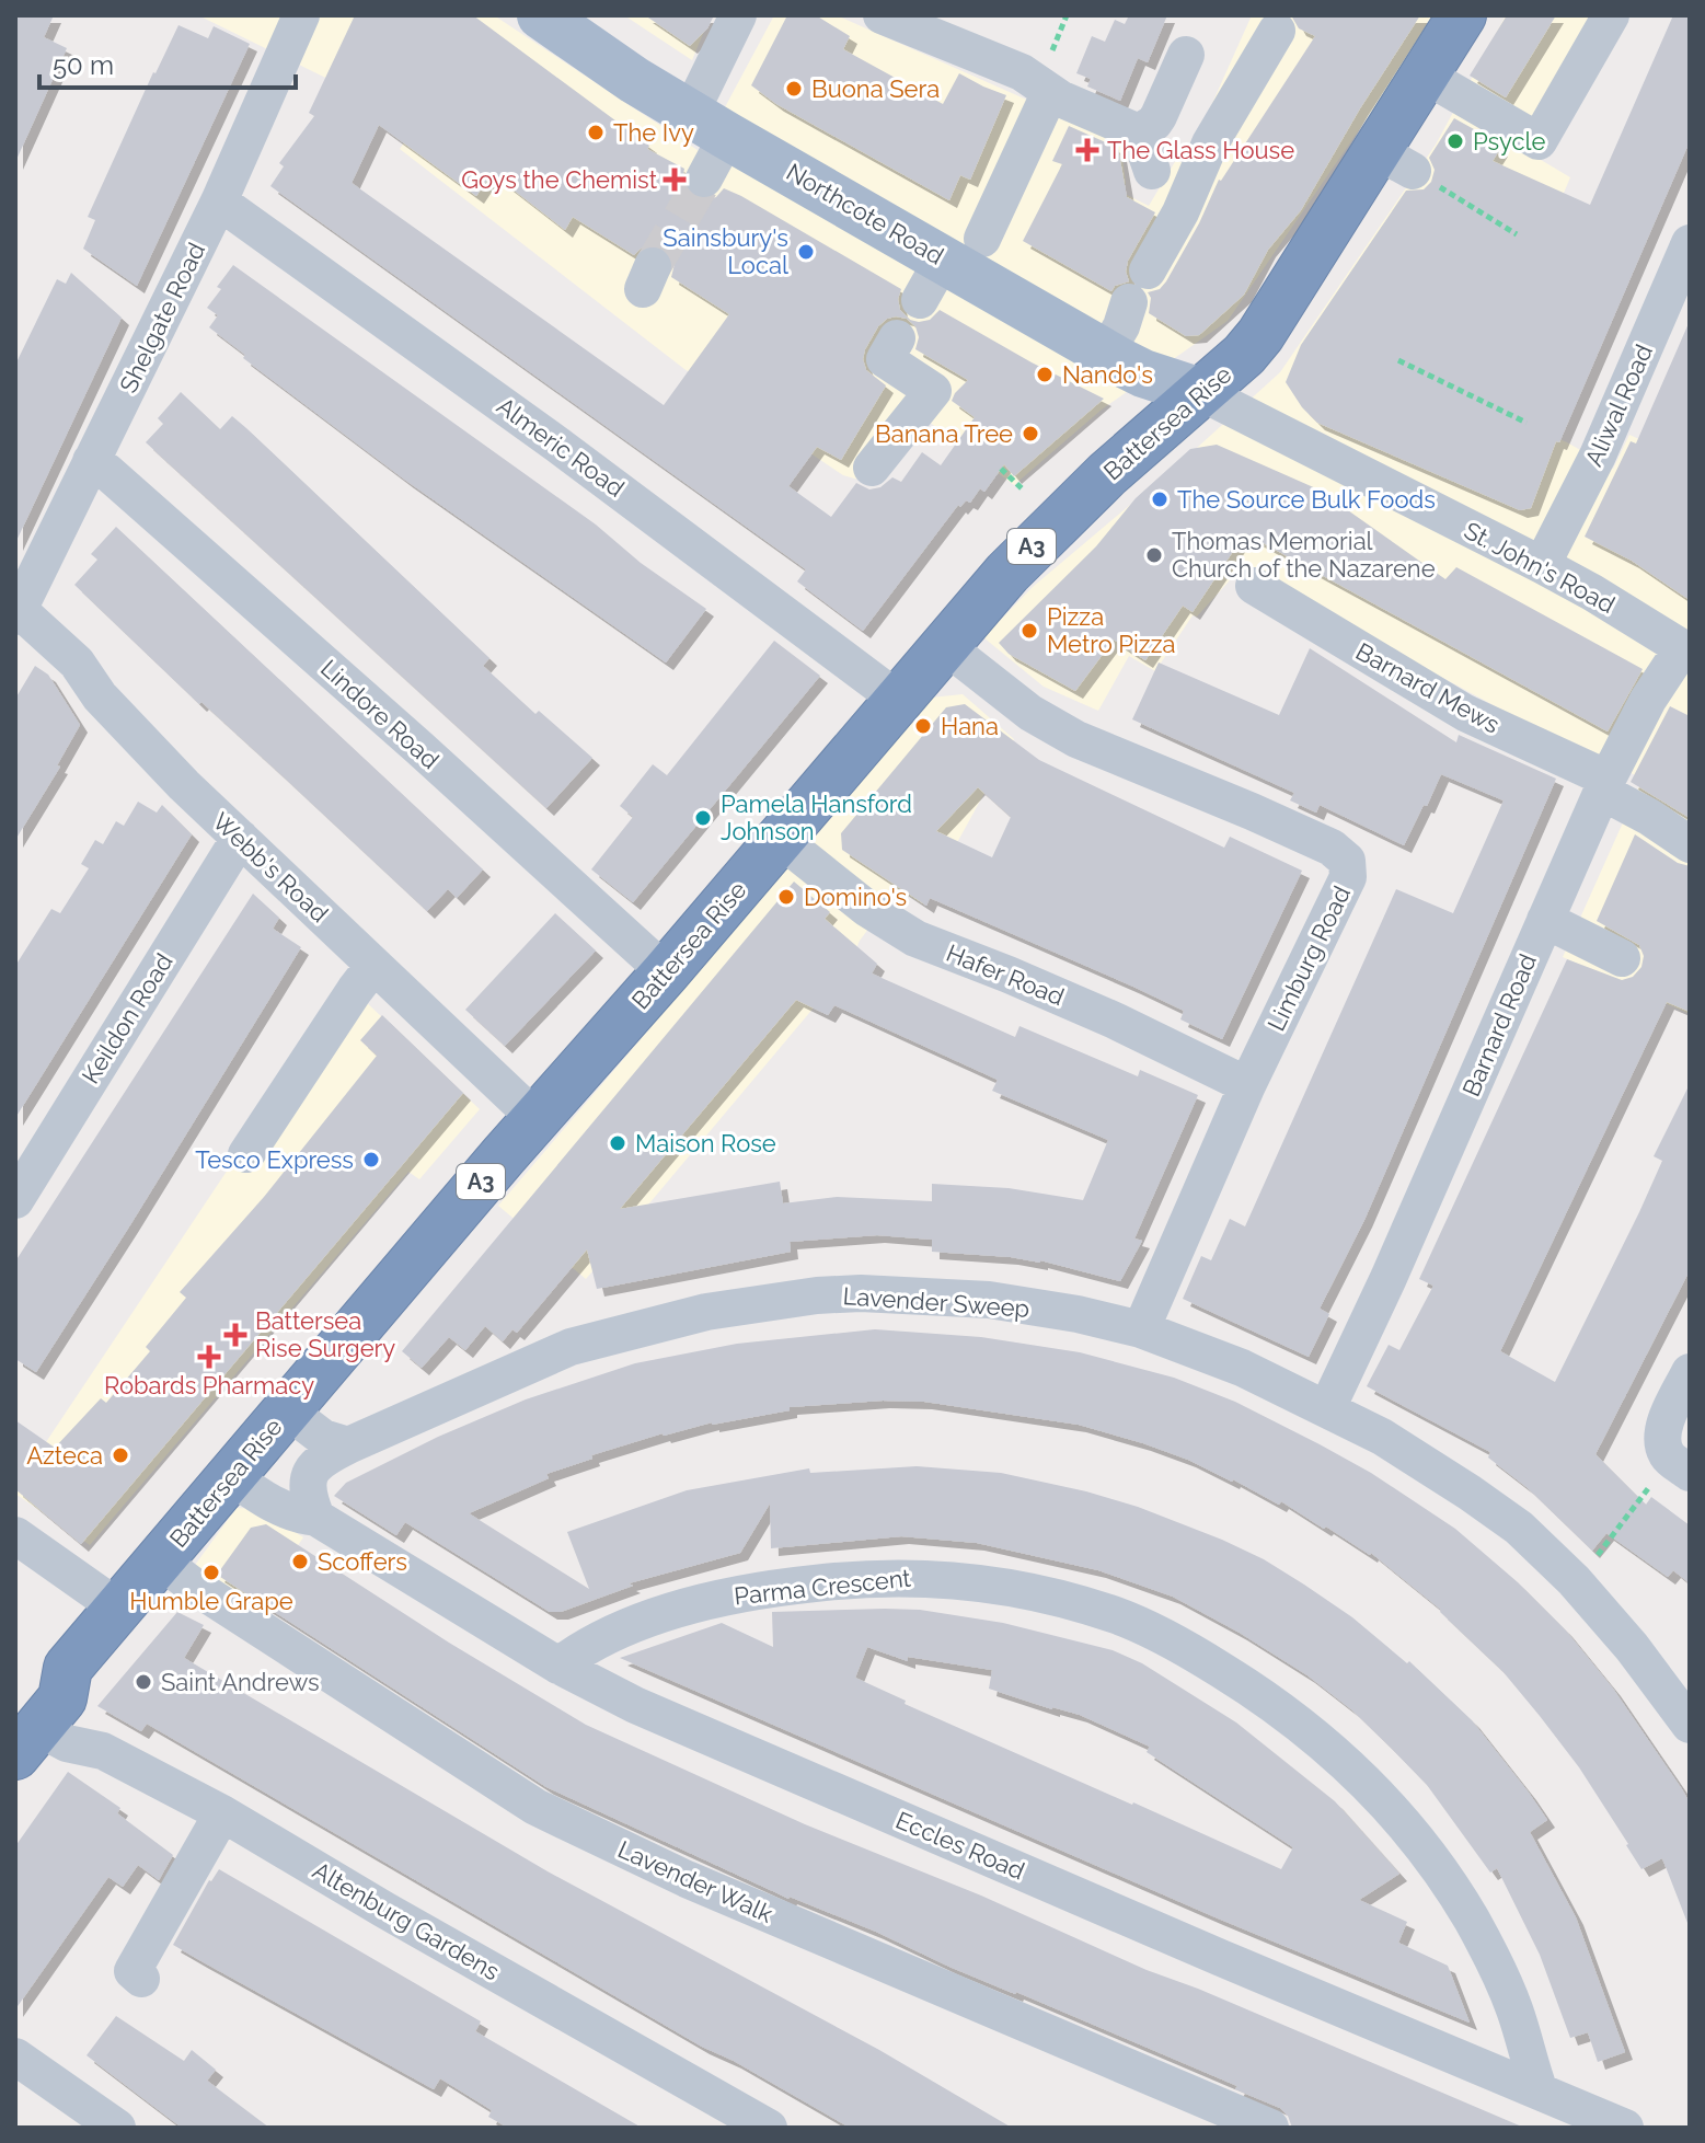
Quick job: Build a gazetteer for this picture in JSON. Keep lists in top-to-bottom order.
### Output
{
  "streets": {
    "highway": ["Battersea Rise", "A3"],
    "main road": ["Northcote Road"],
    "street": [
      "Shelgate Road",
      "Aliwal Road",
      "Almeric Road",
      "St. John's Road",
      "Barnard Mews",
      "Lindore Road",
      "Webb's Road",
      "Limburg Road",
      "Hafer Road",
      "Keildon Road",
      "Barnard Road",
      "Lavender Sweep",
      "Parma Crescent",
      "Eccles Road",
      "Lavender Walk",
      "Altenburg Gardens"
    ]
  },
  "crossings": [
    ["Northcote Road", "Battersea Rise"],
    ["Northcote Road", "St. John's Road"],
    ["Shelgate Road", "Almeric Road"],
    ["Shelgate Road", "Lindore Road"],
    ["Shelgate Road", "Webb's Road"],
    ["Aliwal Road", "St. John's Road"],
    ["Battersea Rise", "Almeric Road"],
    ["Battersea Rise", "St. John's Road"],
    ["Battersea Rise", "Lindore Road"],
    ["Battersea Rise", "Webb's Road"],
    ["Battersea Rise", "Limburg Road"],
    ["Battersea Rise", "Hafer Road"],
    ["Battersea Rise", "Eccles Road"],
    ["Battersea Rise", "Lavender Walk"],
    ["Battersea Rise", "Altenburg Gardens"],
    ["St. John's Road", "Barnard Road"],
    ["Barnard Mews", "Barnard Road"],
    ["Webb's Road", "Keildon Road"],
    ["Limburg Road", "Hafer Road"],
    ["Limburg Road", "Lavender Sweep"],
    ["Barnard Road", "Lavender Sweep"],
    ["Parma Crescent", "Eccles Road"]
  ],
  "places": {
    "other": [
      "Buona Sera",
      "The Ivy",
      "Psycle",
      "Sainsbury's Local",
      "Nando's",
      "Banana Tree",
      "The Source Bulk Foods",
      "Thomas Memorial Church of the Nazarene",
      "Pizza Metro Pizza",
      "Hana",
      "Pamela Hansford Johnson",
      "Domino's",
      "Maison Rose",
      "Tesco Express",
      "Azteca",
      "Scoffers",
      "Humble Grape",
      "Saint Andrews"
    ],
    "health": [
      "The Glass House",
      "Goys the Chemist",
      "Battersea Rise Surgery",
      "Robards Pharmacy"
    ]
  },
  "scale_bar": "50 m"
}
